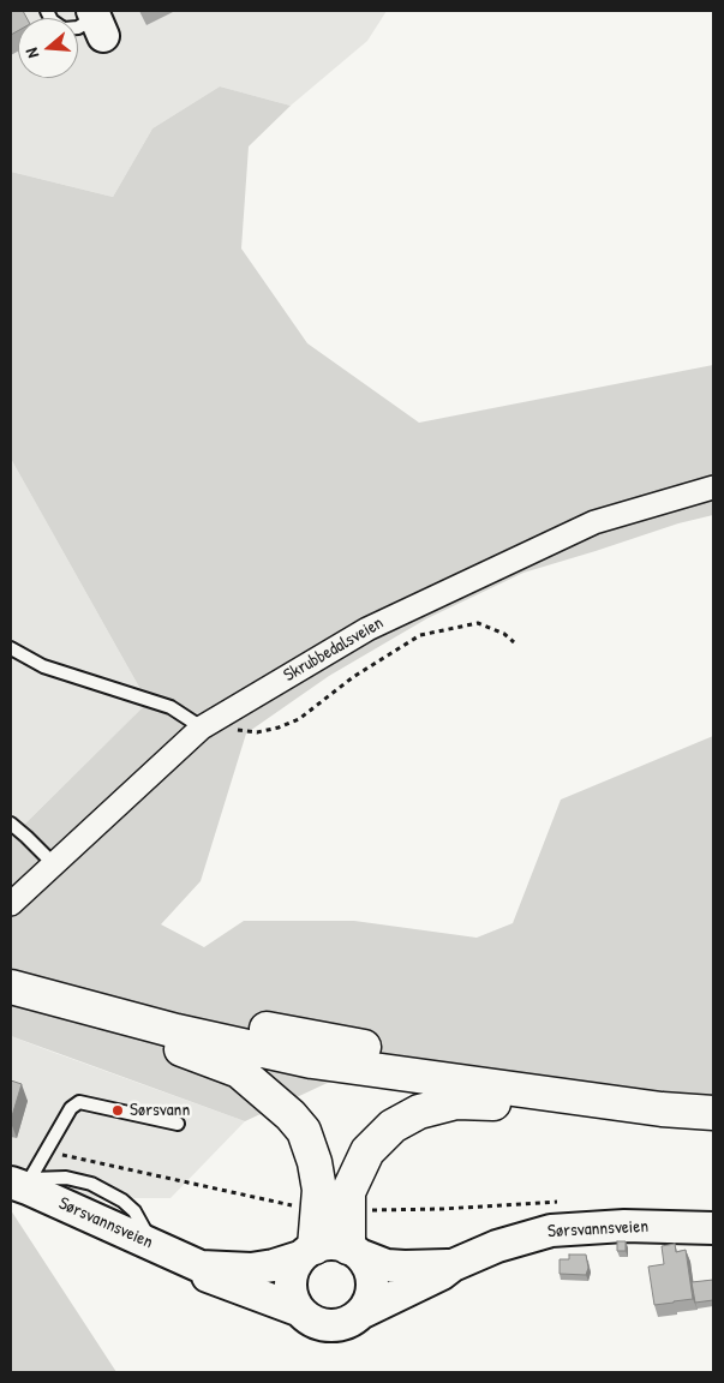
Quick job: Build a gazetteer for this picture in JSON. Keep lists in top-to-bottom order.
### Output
{
  "streets": {
    "main road": ["Sørsvannsveien"],
    "street": ["Skrubbedalsveien"]
  },
  "places": ["Sørsvann"],
  "north": "left"
}
